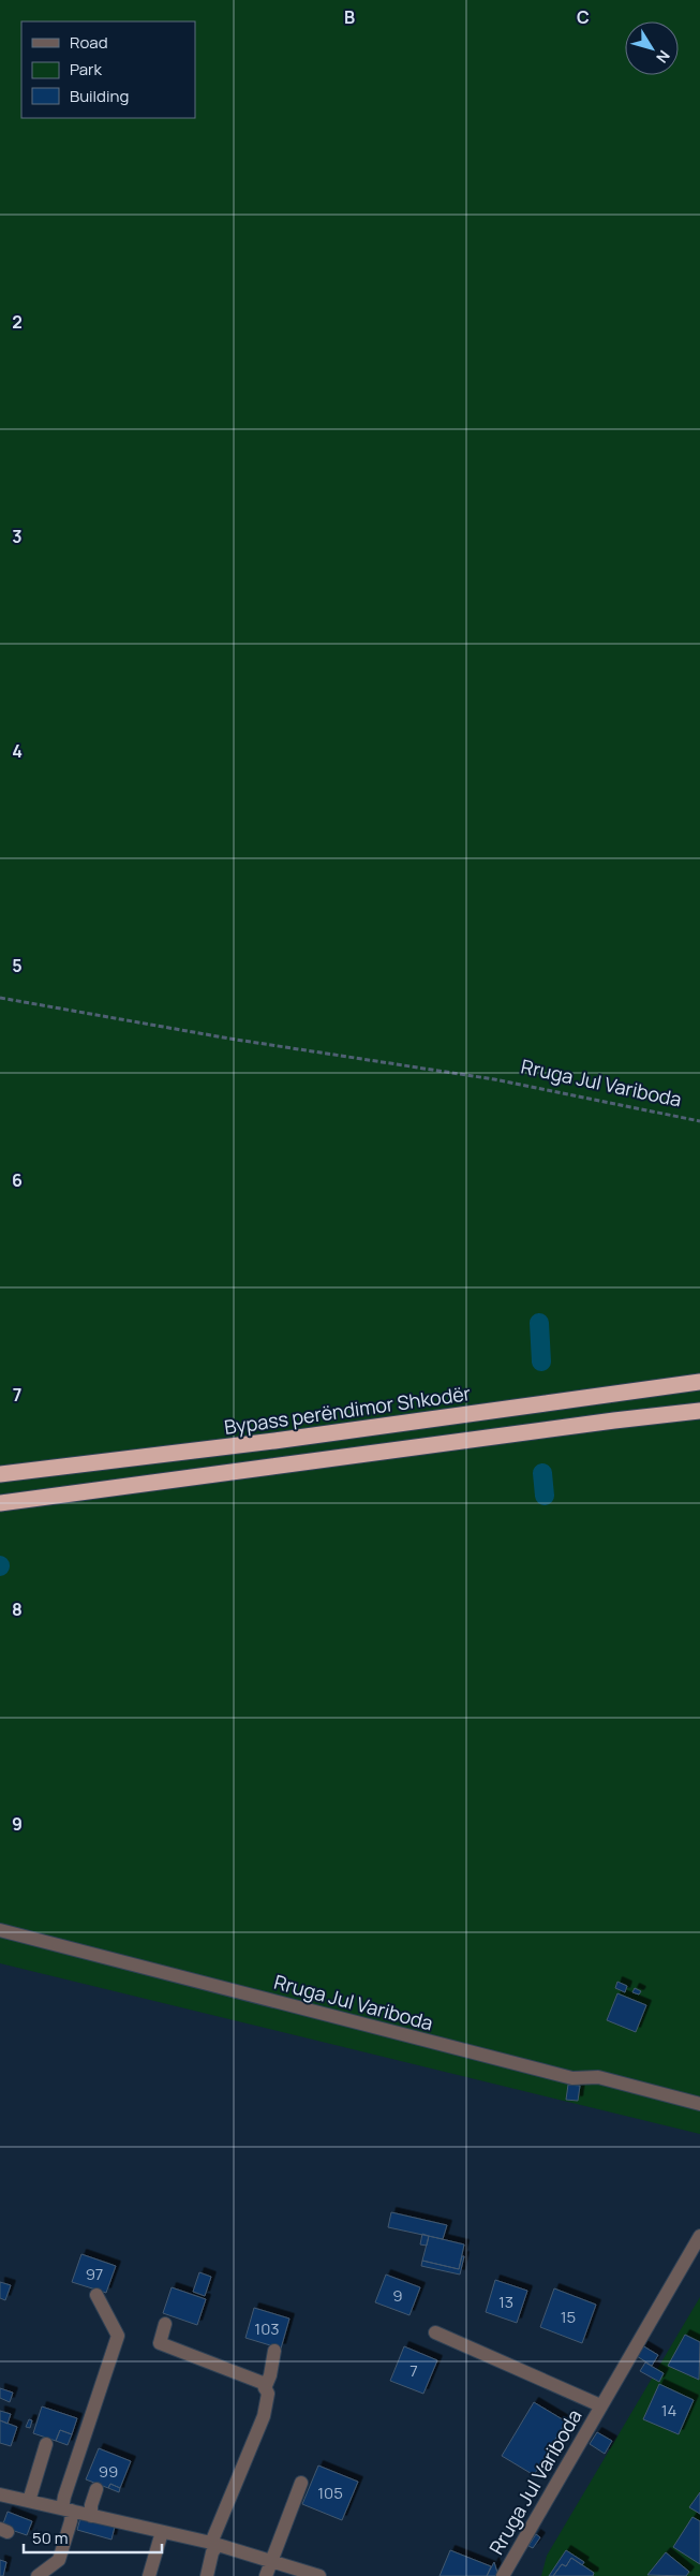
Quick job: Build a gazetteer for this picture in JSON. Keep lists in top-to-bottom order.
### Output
{
  "streets": {
    "highway": ["Bypass perëndimor Shkodër"],
    "street": ["Rruga Jul Variboda"]
  },
  "house_numbers": [
    "97",
    "9",
    "13",
    "15",
    "103",
    "7",
    "14",
    "99",
    "105"
  ],
  "legend": ["Road", "Park", "Building"],
  "scale_bar": "50 m",
  "north": "bottom right",
  "grid": {
    "columns": ["B", "C"],
    "rows": [
      "2",
      "3",
      "4",
      "5",
      "6",
      "7",
      "8",
      "9"
    ]
  }
}
